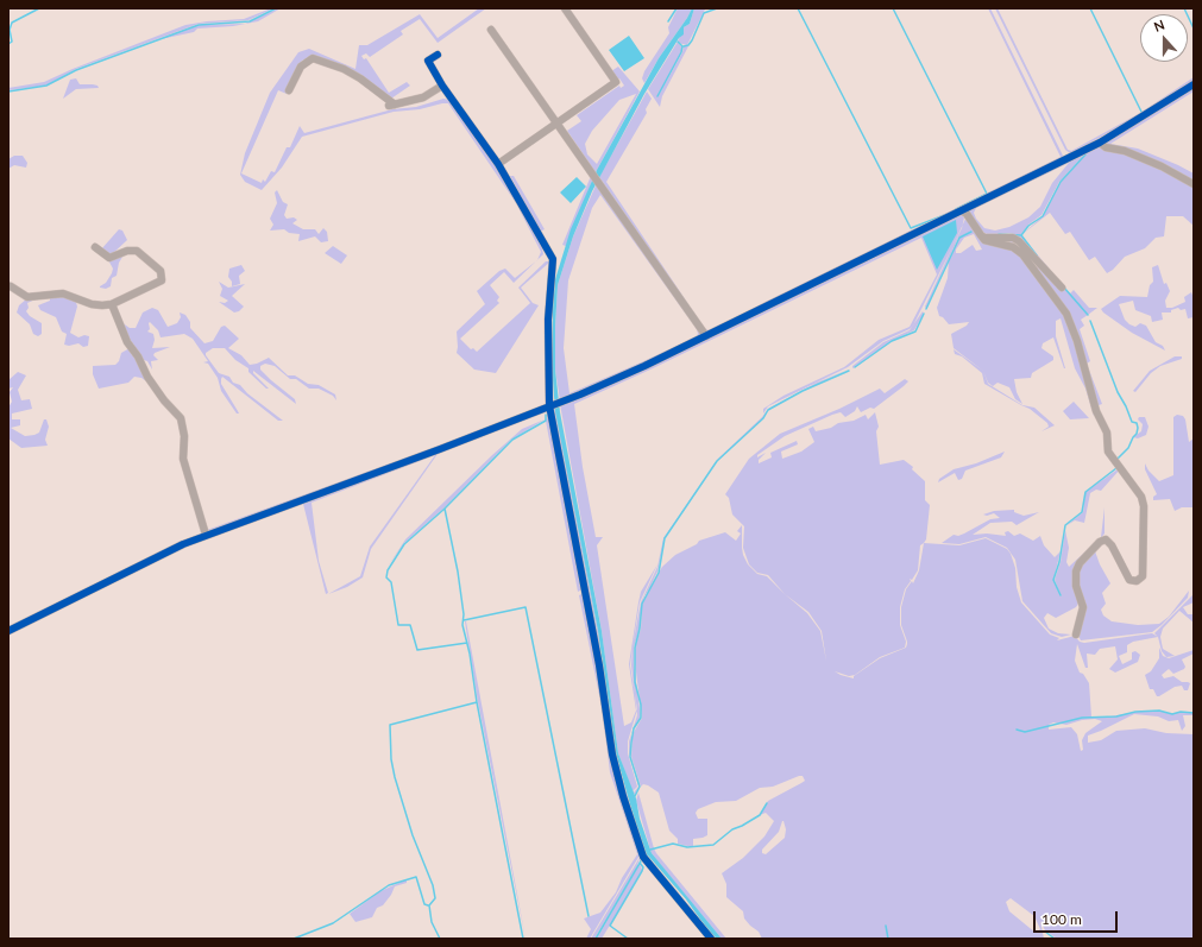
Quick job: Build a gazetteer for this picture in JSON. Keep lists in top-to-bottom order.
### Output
{
  "scale_bar": "100 m",
  "north": "top"
}
